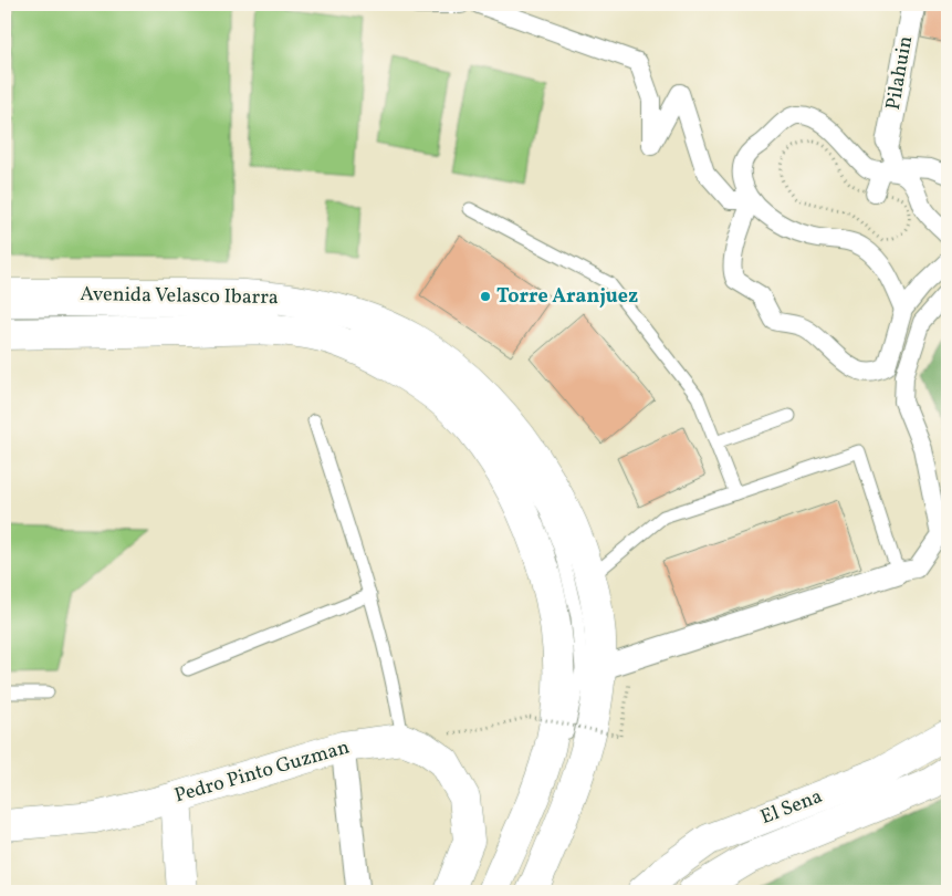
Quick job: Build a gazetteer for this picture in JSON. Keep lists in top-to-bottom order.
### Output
{
  "streets": {
    "main road": ["Avenida Velasco Ibarra", "Pedro Pinto Guzman", "El Sena"],
    "street": ["Pilahuin"]
  },
  "places": ["Torre Aranjuez"]
}
